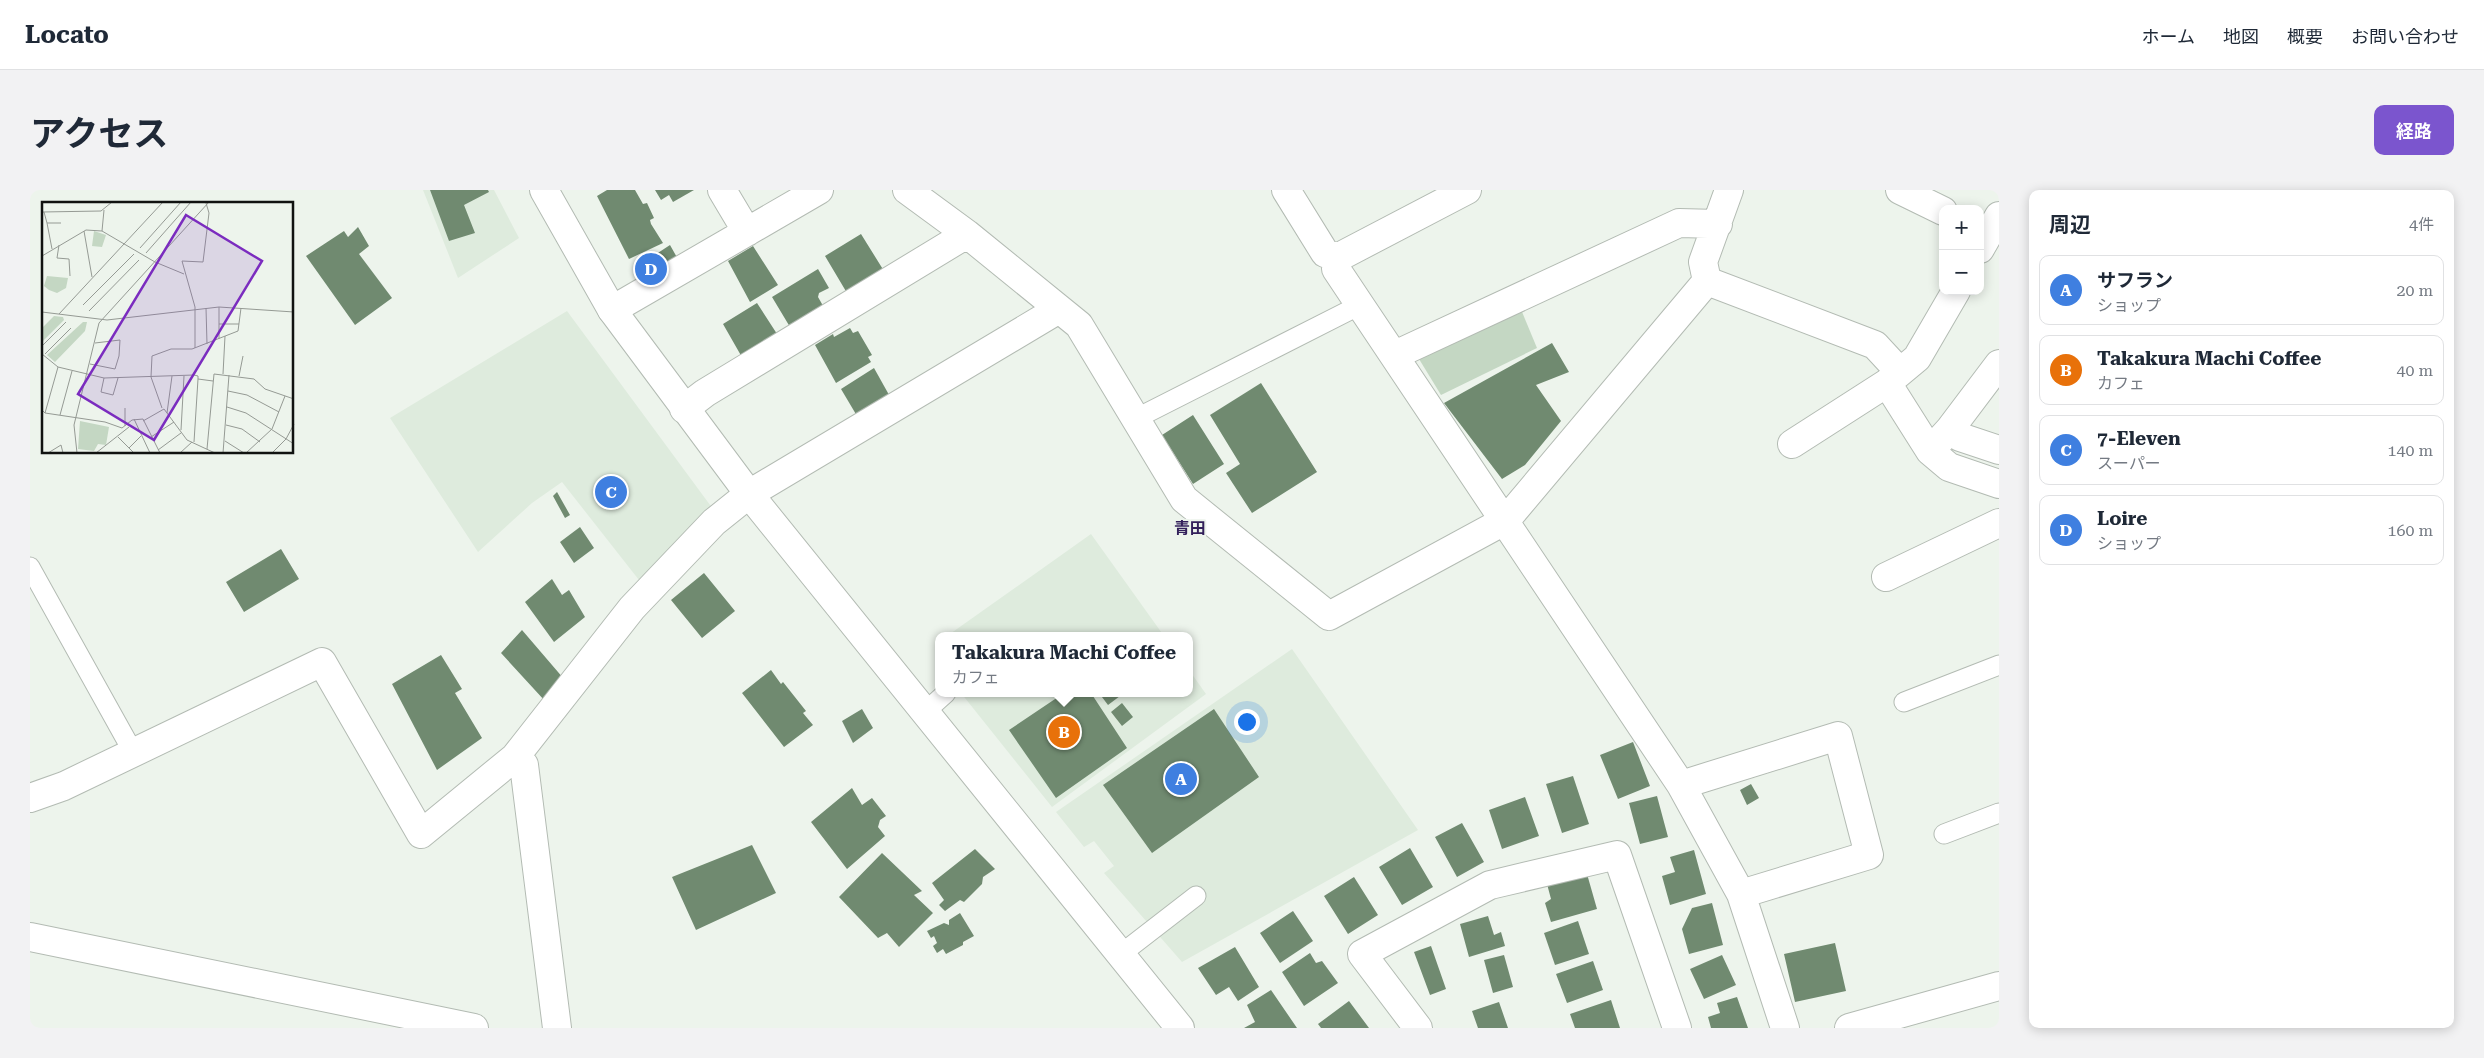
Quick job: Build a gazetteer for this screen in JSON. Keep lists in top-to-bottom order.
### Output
{
  "districts": ["青田"],
  "page": {
    "header": "Locato",
    "nav": [
      "ホーム",
      "地図",
      "概要",
      "お問い合わせ"
    ],
    "title": "アクセス",
    "buttons": "経路",
    "heading": ["周辺", "4件"],
    "map_buttons": ["+", "−"],
    "pins": [
      "D",
      "C",
      "B",
      "A"
    ],
    "list": [
      {
        "mark": "A",
        "name": "サフラン",
        "note": "ショップ",
        "value": "20 m"
      },
      {
        "mark": "B",
        "name": "Takakura Machi Coffee",
        "note": "カフェ",
        "value": "40 m"
      },
      {
        "mark": "C",
        "name": "7-Eleven",
        "note": "スーパー",
        "value": "140 m"
      },
      {
        "mark": "D",
        "name": "Loire",
        "note": "ショップ",
        "value": "160 m"
      }
    ],
    "popup": ["Takakura Machi Coffee", "カフェ"]
  }
}
